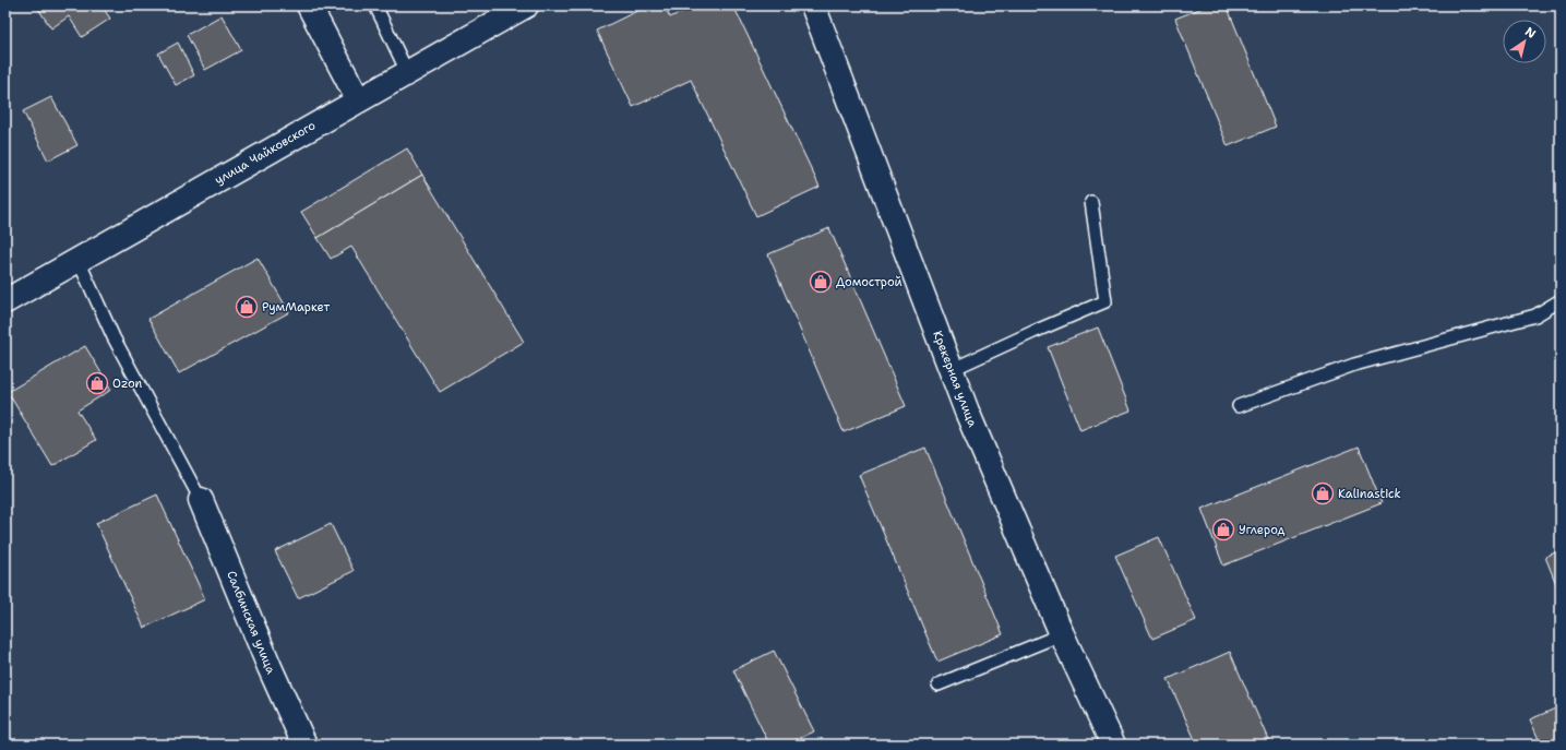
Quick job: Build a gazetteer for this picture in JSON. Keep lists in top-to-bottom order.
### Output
{
  "streets": {
    "street": ["улица Чайковского", "Крекерная улица", "Салбинская улица"]
  },
  "places": {
    "shop": [
      "Домострой",
      "РумМаркет",
      "Ozon",
      "Kalinastick",
      "Углерод"
    ]
  },
  "north": "top right"
}
